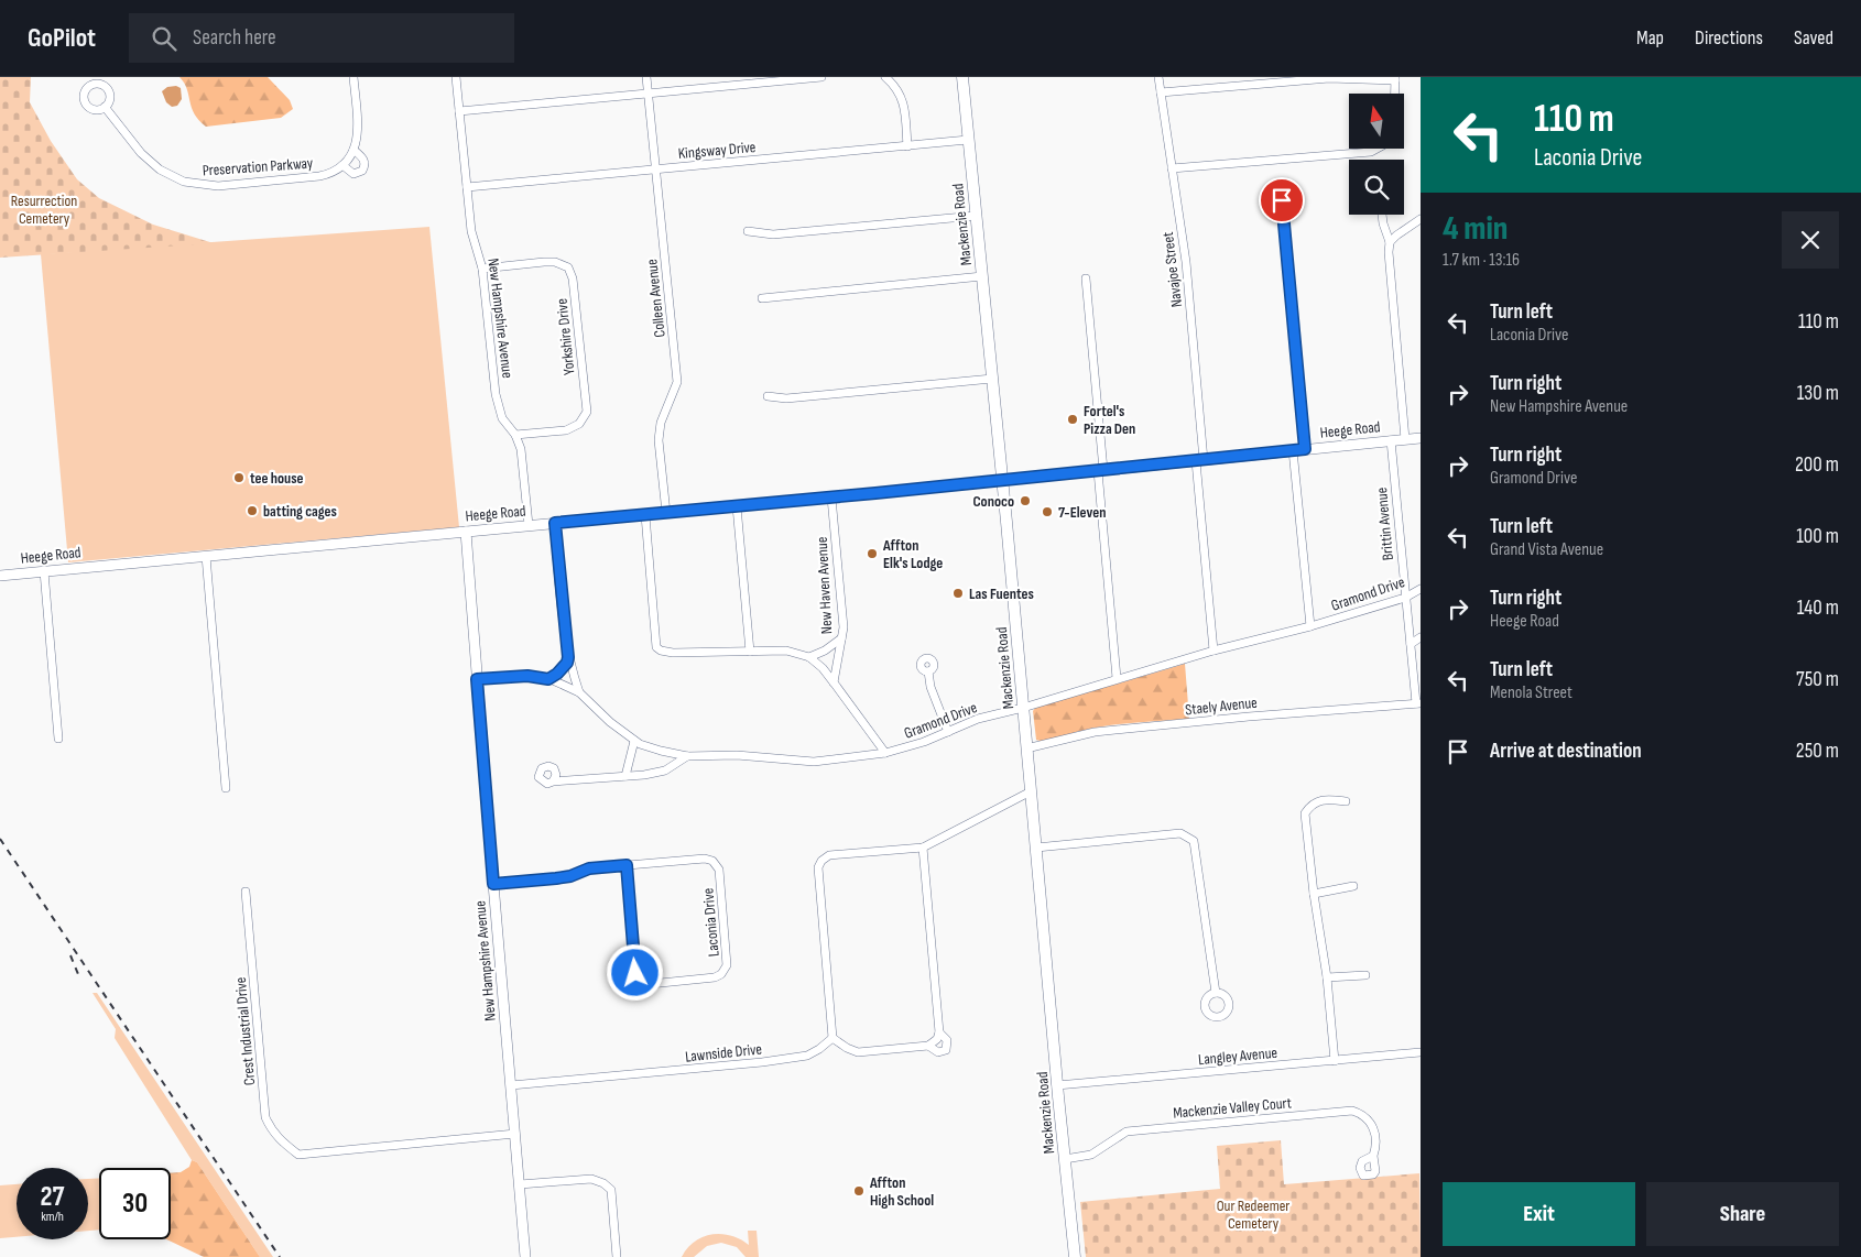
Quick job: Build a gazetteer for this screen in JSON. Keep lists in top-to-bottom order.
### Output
{
  "streets": {
    "main road": ["Mackenzie Road"],
    "street": [
      "Kingsway Drive",
      "Preservation Parkway",
      "Navajoe Street",
      "Colleen Avenue",
      "New Hampshire Avenue",
      "Yorkshire Drive",
      "Heege Road",
      "Brittin Avenue",
      "New Haven Avenue",
      "Gramond Drive",
      "Staely Avenue",
      "Laconia Drive",
      "Crest Industrial Drive",
      "Lawnside Drive",
      "Langley Avenue",
      "Mackenzie Valley Court"
    ]
  },
  "crossings": [
    ["Kingsway Drive", "Mackenzie Road"],
    ["Kingsway Drive", "Colleen Avenue"],
    ["Kingsway Drive", "New Hampshire Avenue"],
    ["Mackenzie Road", "Heege Road"],
    ["Mackenzie Road", "Gramond Drive"],
    ["Mackenzie Road", "Staely Avenue"],
    ["Mackenzie Road", "Langley Avenue"],
    ["Mackenzie Road", "Mackenzie Valley Court"],
    ["Navajoe Street", "Heege Road"],
    ["Navajoe Street", "Gramond Drive"],
    ["Colleen Avenue", "Heege Road"],
    ["New Hampshire Avenue", "Yorkshire Drive"],
    ["New Hampshire Avenue", "Heege Road"],
    ["New Hampshire Avenue", "Gramond Drive"],
    ["New Hampshire Avenue", "Laconia Drive"],
    ["New Hampshire Avenue", "Crest Industrial Drive"],
    ["New Hampshire Avenue", "Lawnside Drive"],
    ["Heege Road", "Brittin Avenue"],
    ["Heege Road", "New Haven Avenue"],
    ["Brittin Avenue", "Gramond Drive"],
    ["Brittin Avenue", "Staely Avenue"]
  ],
  "parks": ["Resurrection Cemetery", "Our Redeemer Cemetery"],
  "places": [
    "Fortel's Pizza Den",
    "tee house",
    "Conoco",
    "batting cages",
    "7-Eleven",
    "Affton Elk's Lodge",
    "Las Fuentes",
    "Affton High School"
  ],
  "north": "top",
  "page": {
    "header": "GoPilot",
    "search": "Search here",
    "nav": ["Map", "Directions", "Saved"],
    "turn": ["110 m", "Laconia Drive"],
    "heading": ["4 min", "1.7 km · 13:16"],
    "list": [
      {
        "name": "Turn left",
        "note": "Laconia Drive",
        "value": "110 m"
      },
      {
        "name": "Turn right",
        "note": "New Hampshire Avenue",
        "value": "130 m"
      },
      {
        "name": "Turn right",
        "note": "Gramond Drive",
        "value": "200 m"
      },
      {
        "name": "Turn left",
        "note": "Grand Vista Avenue",
        "value": "100 m"
      },
      {
        "name": "Turn right",
        "note": "Heege Road",
        "value": "140 m"
      },
      {
        "name": "Turn left",
        "note": "Menola Street",
        "value": "750 m"
      },
      {
        "name": "Arrive at destination",
        "value": "250 m"
      }
    ],
    "speed": "27 km/h",
    "limit": "30",
    "buttons": ["Exit", "Share"]
  }
}
